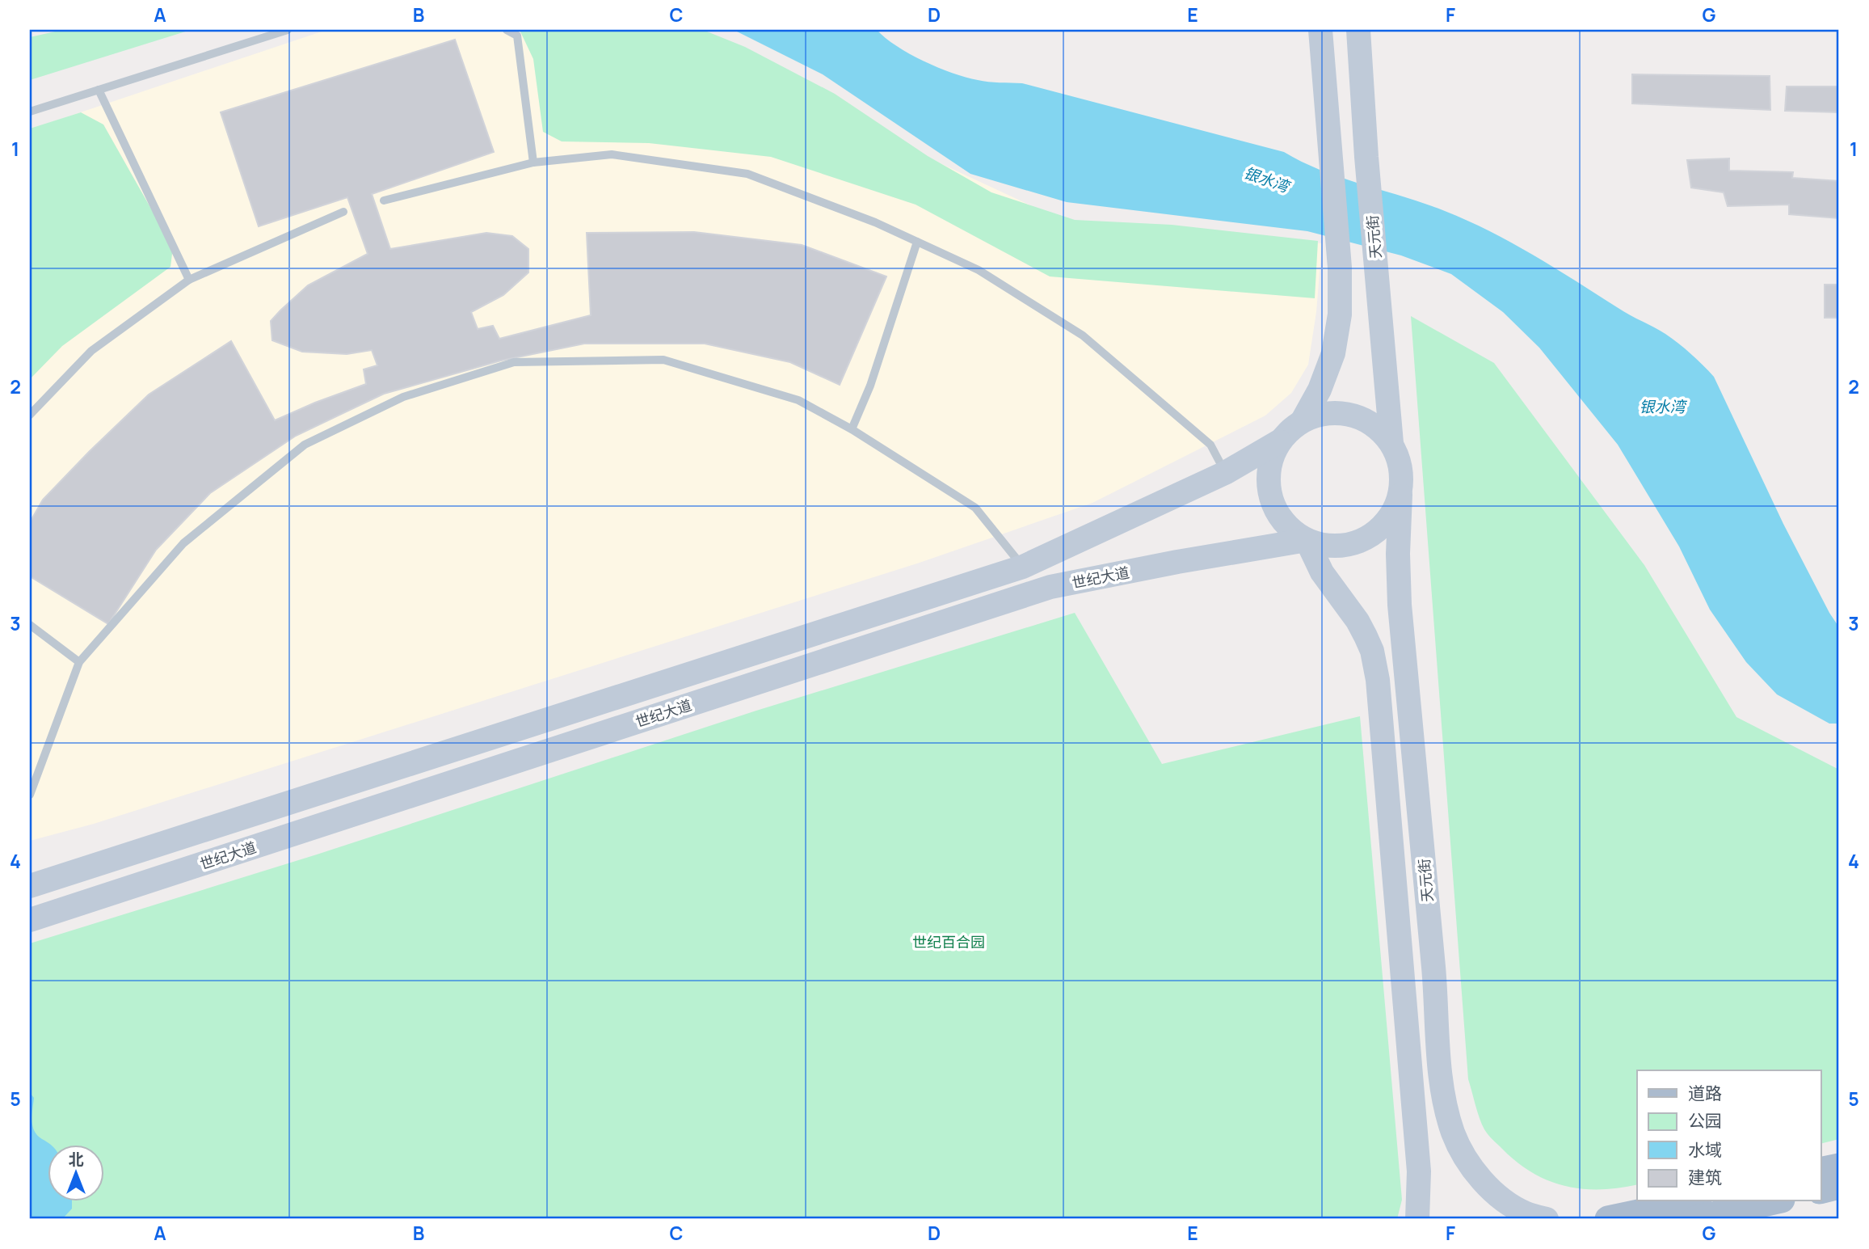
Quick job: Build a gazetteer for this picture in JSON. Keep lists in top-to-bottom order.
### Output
{
  "streets": {
    "main road": ["天元街", "世纪大道"]
  },
  "crossings": [
    ["天元街", "世纪大道"]
  ],
  "water": ["银水湾"],
  "parks": ["世纪百合园"],
  "legend": [
    "道路",
    "公园",
    "水域",
    "建筑"
  ],
  "north": "top",
  "grid": {
    "columns": [
      "A",
      "B",
      "C",
      "D",
      "E",
      "F",
      "G"
    ],
    "rows": [
      "1",
      "2",
      "3",
      "4",
      "5"
    ]
  }
}
